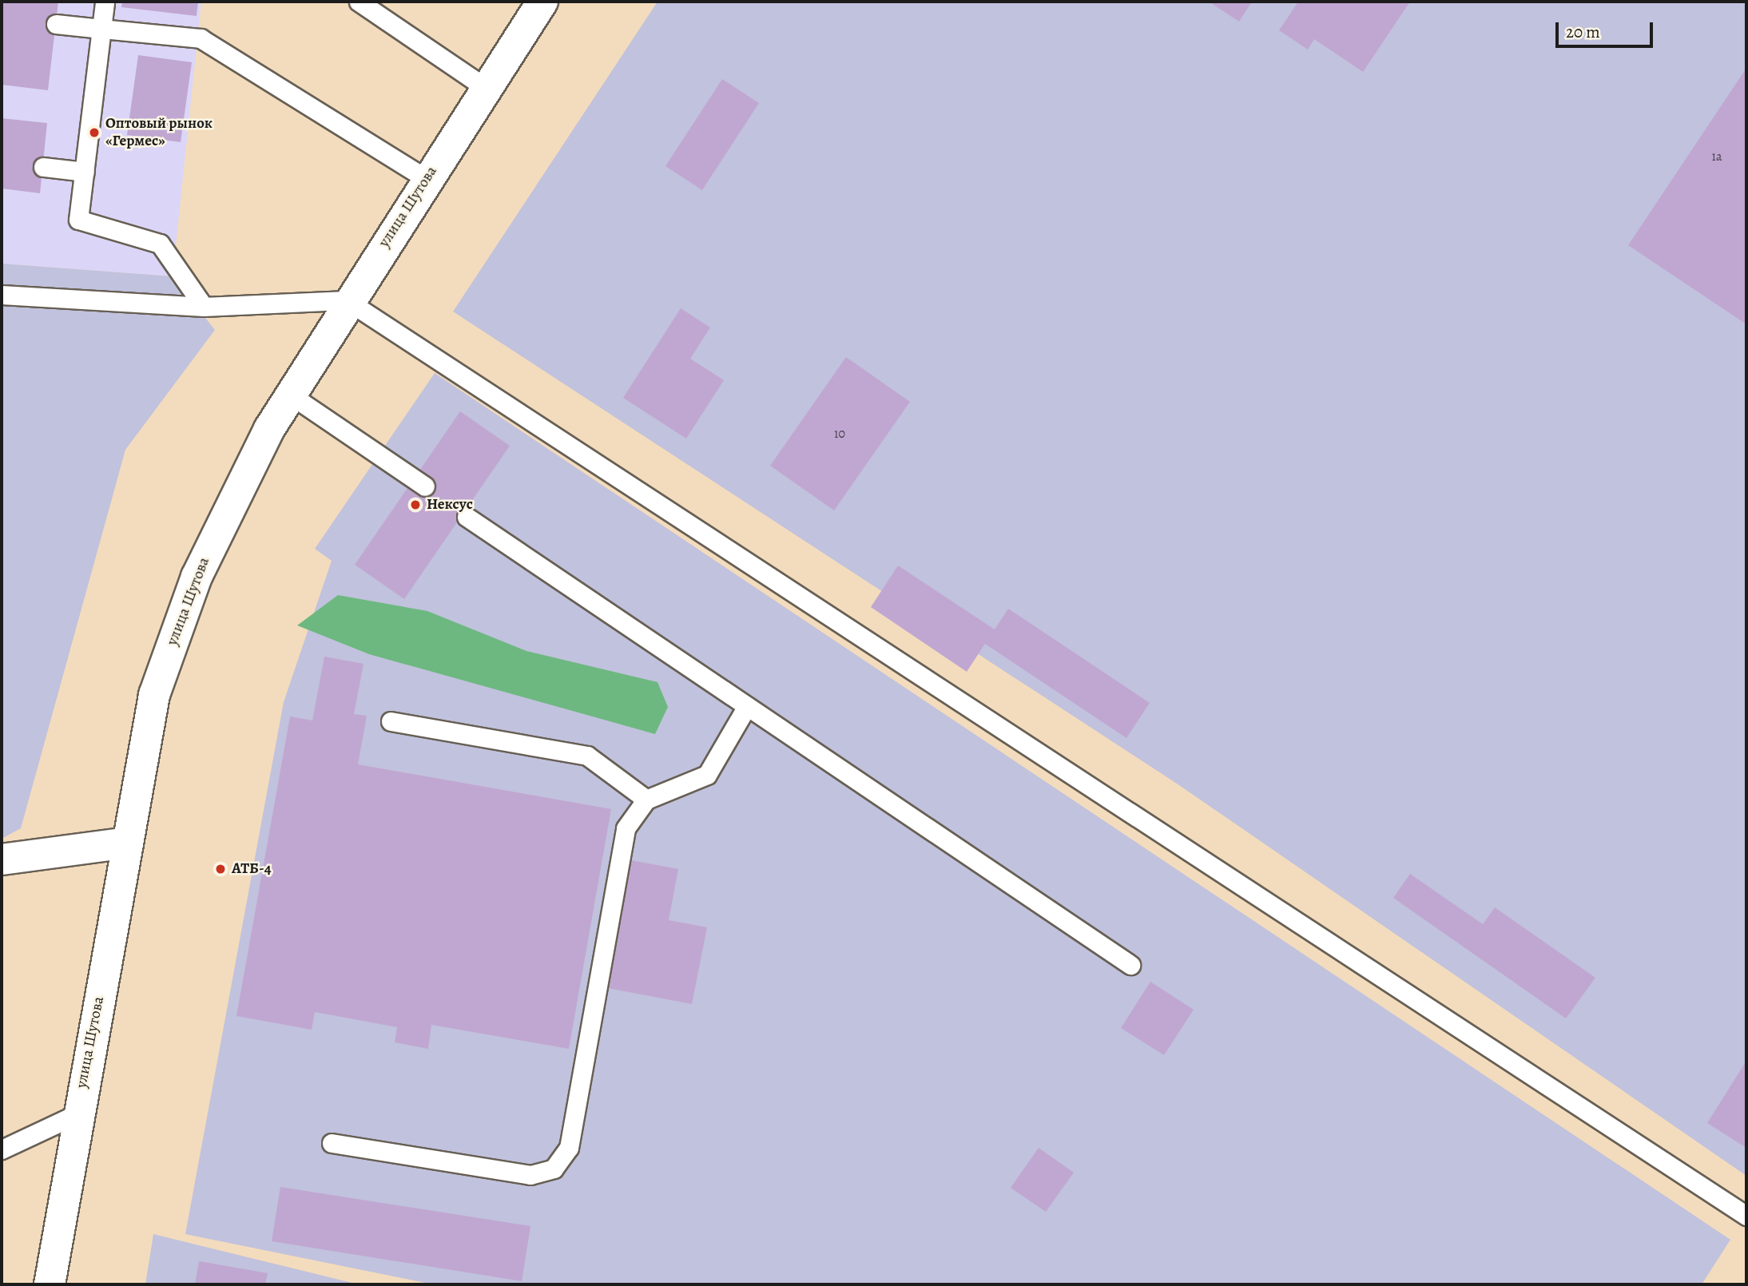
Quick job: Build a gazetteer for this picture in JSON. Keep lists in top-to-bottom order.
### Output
{
  "streets": {
    "street": ["улица Шутова"]
  },
  "places": ["Оптовый рынок «Гермес»", "Нексус", "АТБ-4"],
  "house_numbers": ["1а", "10"],
  "scale_bar": "20 m"
}
